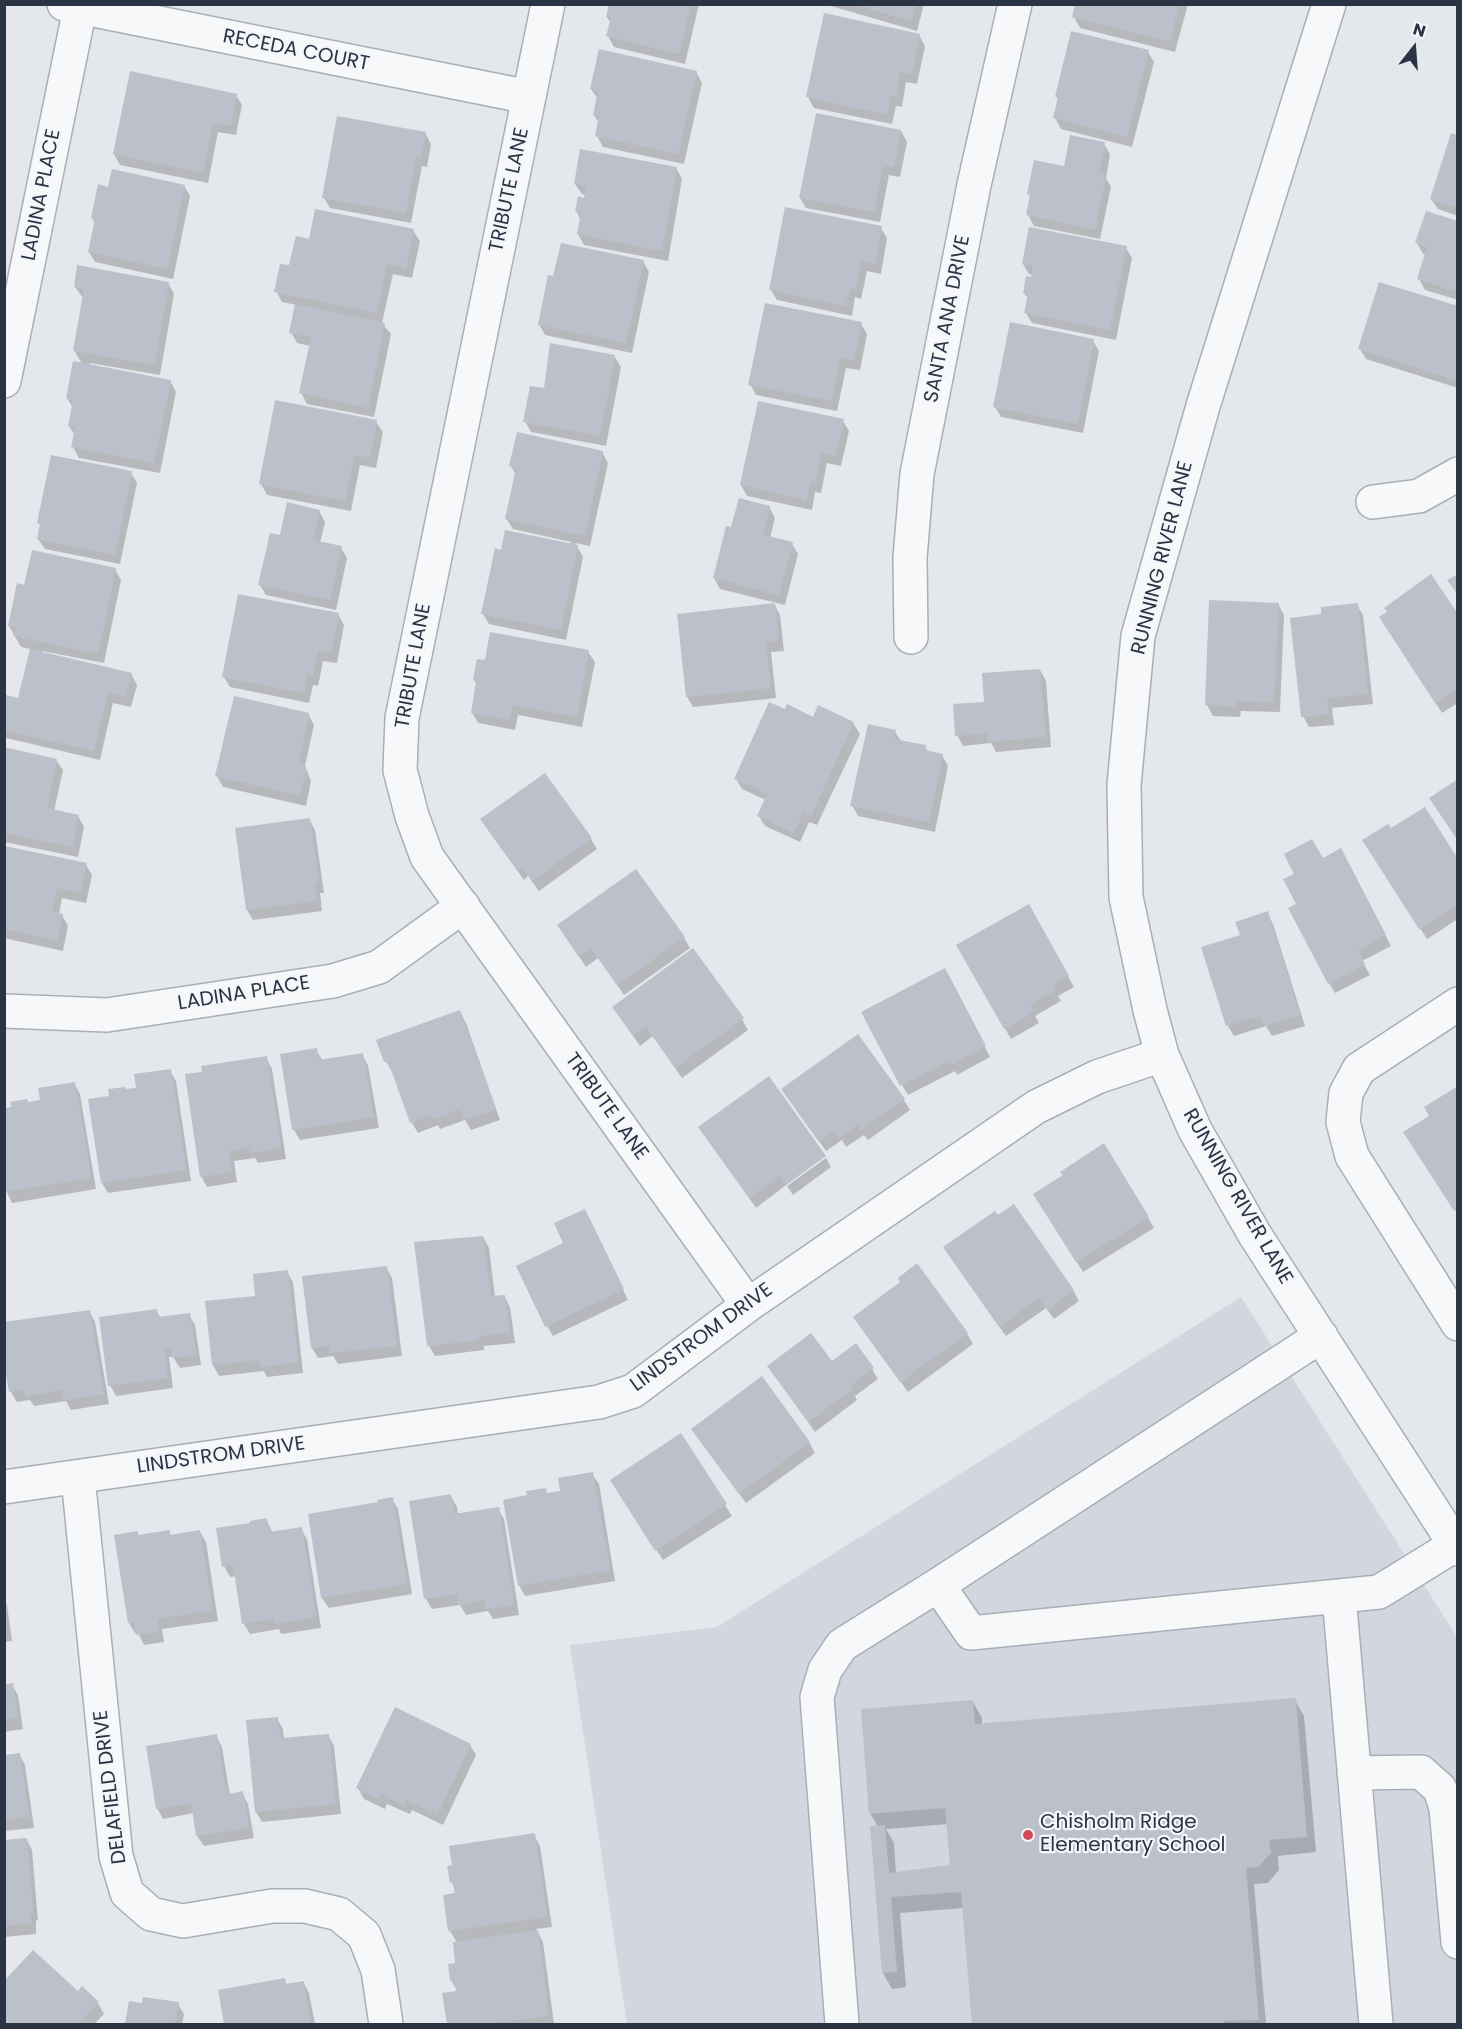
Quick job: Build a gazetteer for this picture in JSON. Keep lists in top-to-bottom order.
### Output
{
  "streets": {
    "street": [
      "RECEDA COURT",
      "TRIBUTE LANE",
      "LADINA PLACE",
      "SANTA ANA DRIVE",
      "RUNNING RIVER LANE",
      "LINDSTROM DRIVE",
      "DELAFIELD DRIVE"
    ]
  },
  "crossings": [
    ["RECEDA COURT", "TRIBUTE LANE"],
    ["RECEDA COURT", "LADINA PLACE"],
    ["TRIBUTE LANE", "LADINA PLACE"],
    ["TRIBUTE LANE", "LINDSTROM DRIVE"],
    ["RUNNING RIVER LANE", "LINDSTROM DRIVE"],
    ["LINDSTROM DRIVE", "DELAFIELD DRIVE"]
  ],
  "places": ["Chisholm Ridge Elementary School"],
  "north": "top"
}
